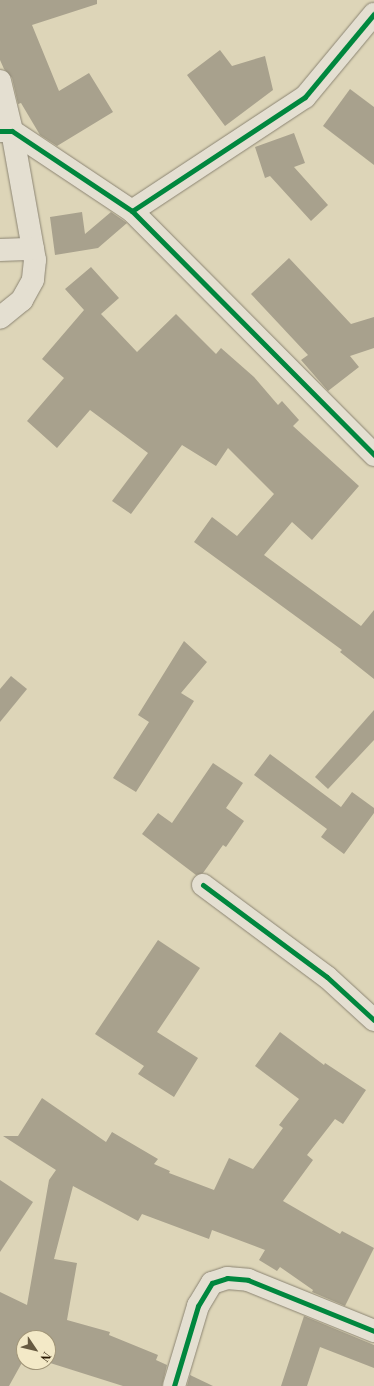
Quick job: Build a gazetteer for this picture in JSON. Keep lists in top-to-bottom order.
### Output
{
  "north": "bottom right"
}
